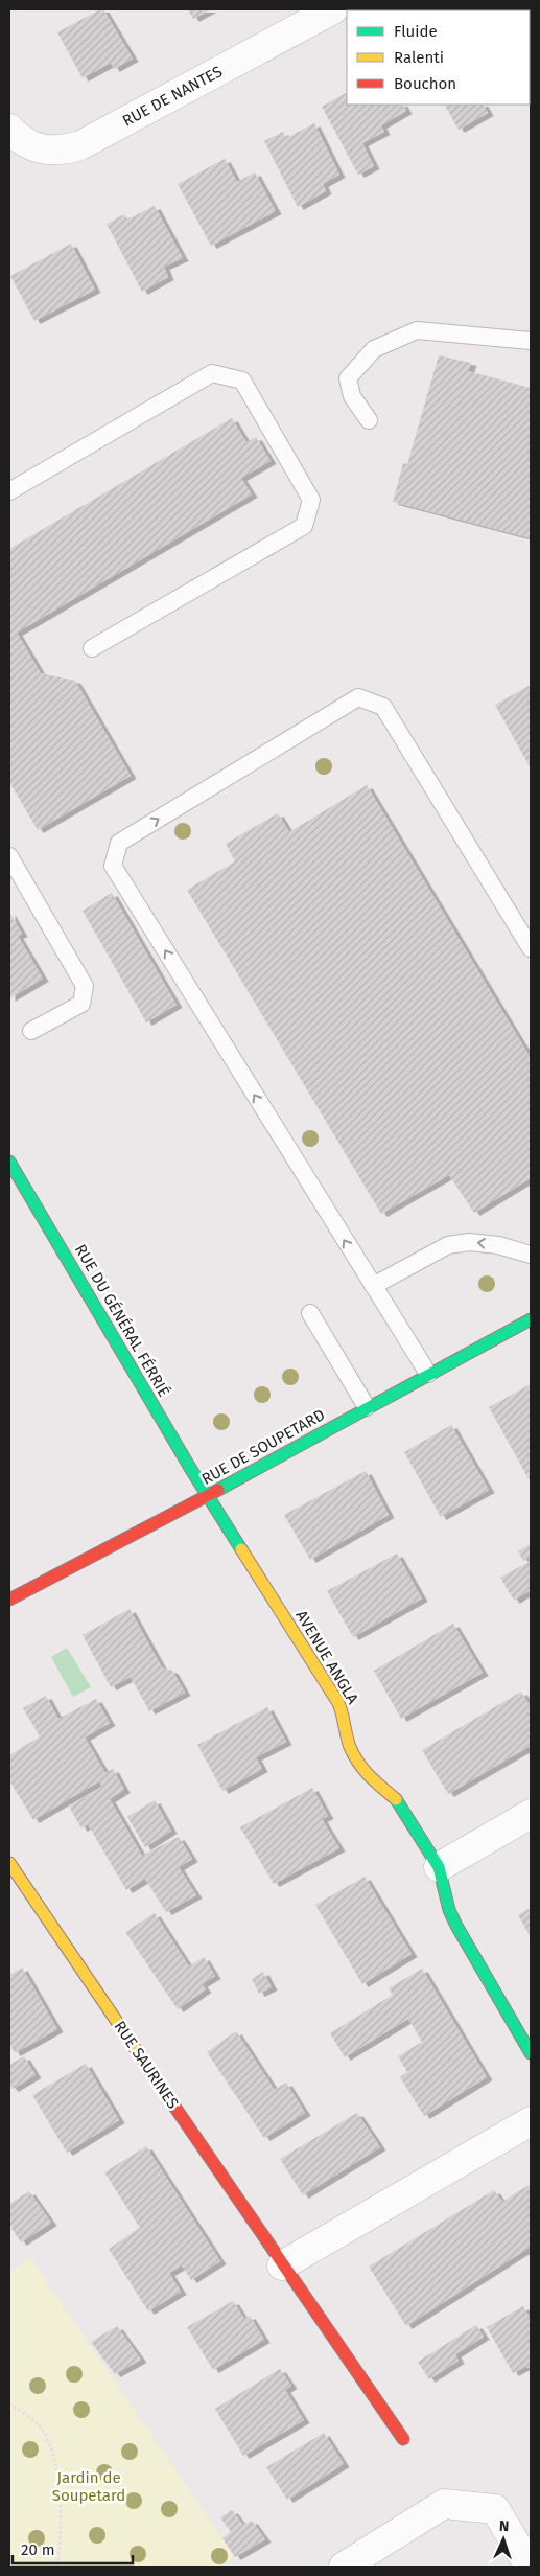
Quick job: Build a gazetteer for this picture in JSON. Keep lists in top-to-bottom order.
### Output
{
  "streets": {
    "street": [
      "RUE DE NANTES",
      "RUE DU GÉNÉRAL FÉRRIÉ",
      "RUE DE SOUPETARD",
      "AVENUE ANGLA",
      "RUE SAURINES"
    ]
  },
  "crossings": [
    ["RUE DU GÉNÉRAL FÉRRIÉ", "RUE DE SOUPETARD"],
    ["RUE DU GÉNÉRAL FÉRRIÉ", "AVENUE ANGLA"],
    ["RUE DE SOUPETARD", "AVENUE ANGLA"]
  ],
  "parks": ["Jardin de Soupetard"],
  "legend": ["Fluide", "Ralenti", "Bouchon"],
  "scale_bar": "20 m",
  "north": "top"
}
